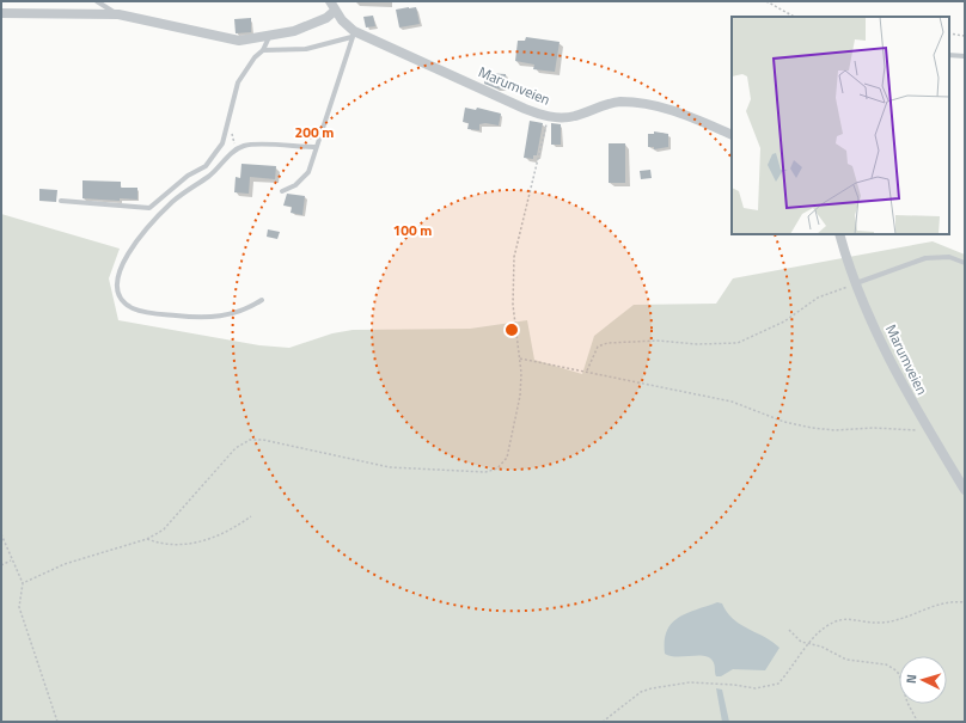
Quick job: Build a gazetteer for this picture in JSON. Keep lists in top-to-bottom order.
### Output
{
  "streets": {
    "street": ["Marumveien"]
  },
  "north": "left",
  "rings": ["200 m", "100 m"]
}
